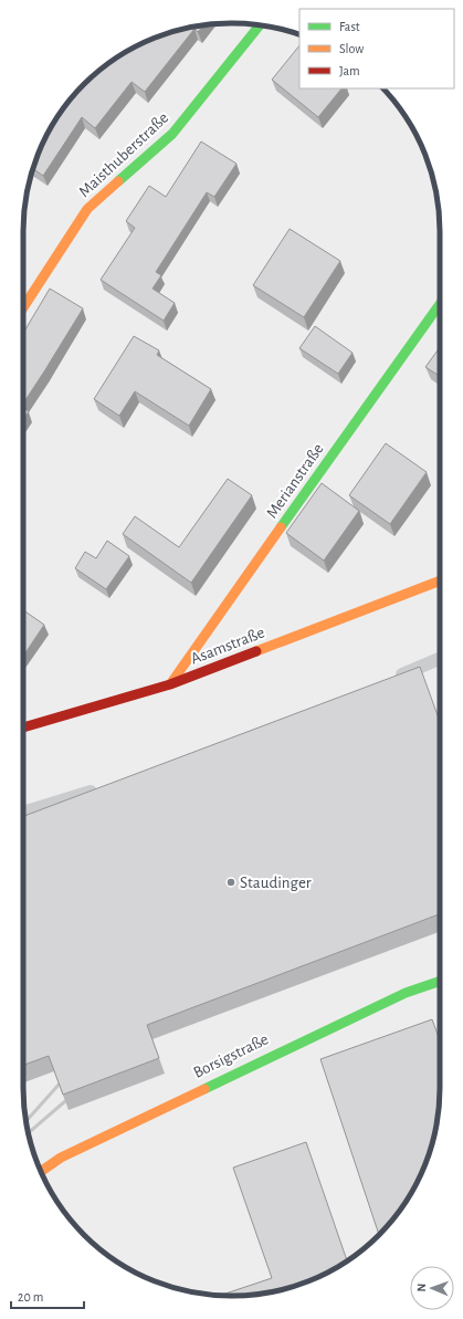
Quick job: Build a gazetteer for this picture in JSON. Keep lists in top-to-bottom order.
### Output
{
  "streets": {
    "street": [
      "Maisthuberstraße",
      "Merianstraße",
      "Asamstraße",
      "Borsigstraße"
    ]
  },
  "crossings": [
    ["Merianstraße", "Asamstraße"]
  ],
  "places": ["Staudinger"],
  "legend": ["Fast", "Slow", "Jam"],
  "scale_bar": "20 m",
  "north": "left"
}
